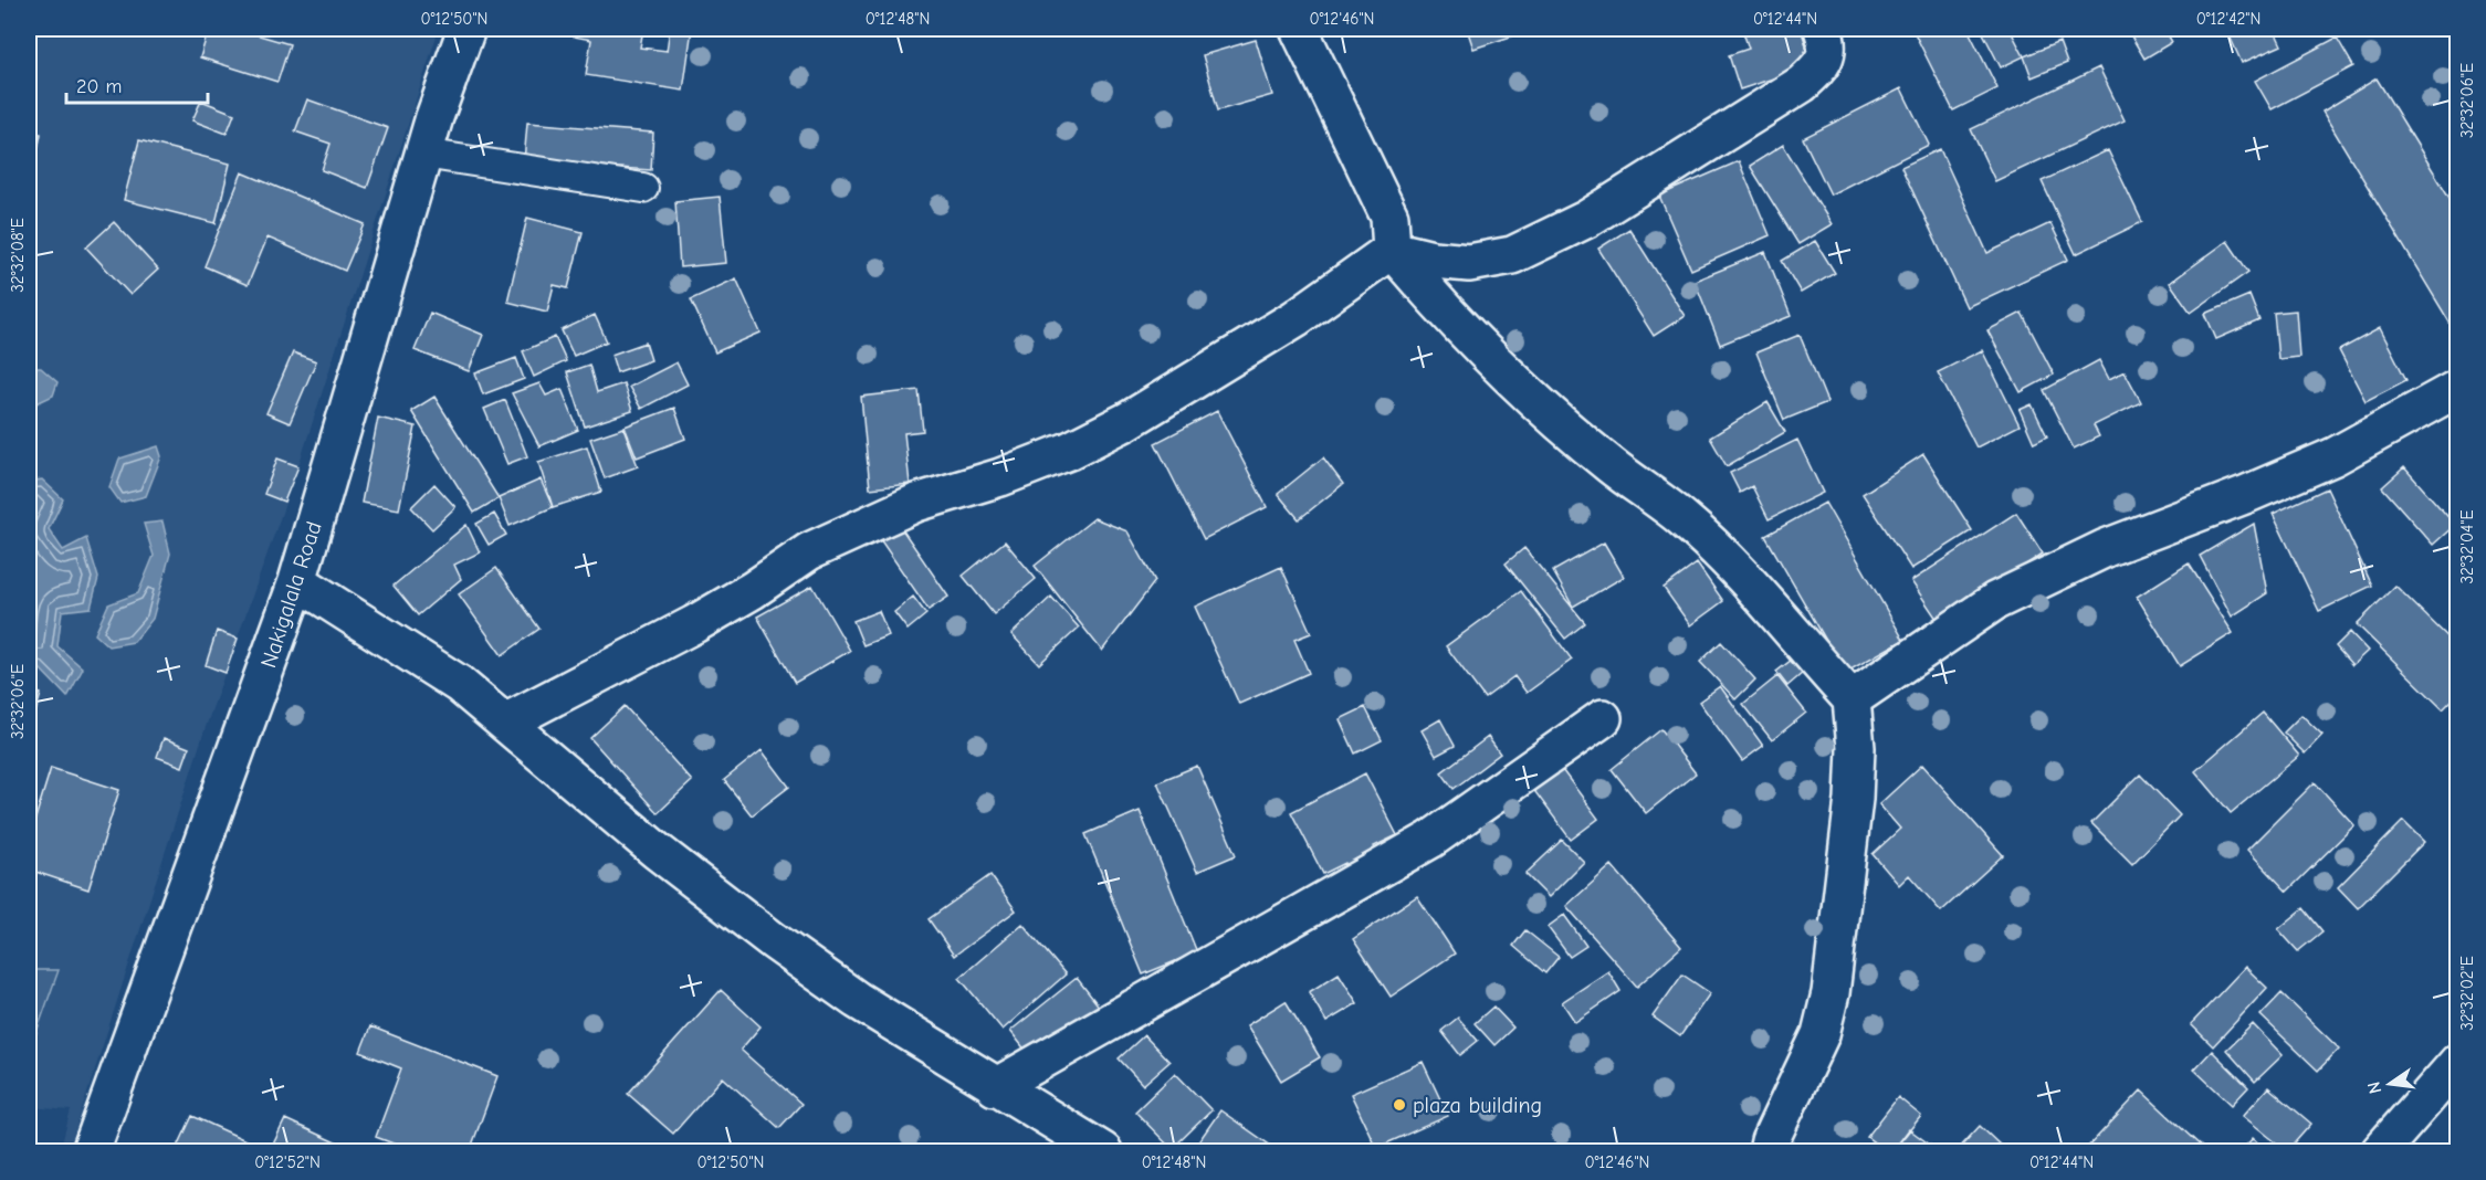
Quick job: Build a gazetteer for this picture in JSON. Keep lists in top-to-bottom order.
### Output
{
  "streets": {
    "street": ["Nakigalala Road"]
  },
  "places": ["plaza building"],
  "scale_bar": "20 m",
  "north": "left",
  "coordinates": [
    "0°12'50\"N",
    "0°12'48\"N",
    "0°12'46\"N",
    "0°12'44\"N",
    "0°12'42\"N",
    "32°32'06\"E",
    "32°32'08\"E",
    "32°32'04\"E",
    "32°32'02\"E",
    "0°12'52\"N"
  ]
}
